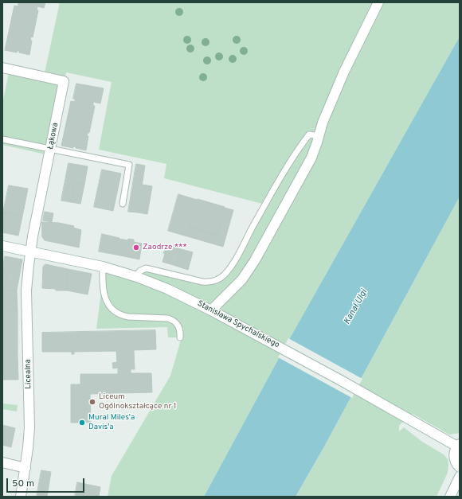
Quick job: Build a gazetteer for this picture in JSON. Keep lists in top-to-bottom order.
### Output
{
  "streets": {
    "street": ["Łąkowa", "Stanisława Spychalskiego", "Licealna"]
  },
  "crossings": [
    ["Łąkowa", "Stanisława Spychalskiego"],
    ["Łąkowa", "Licealna"],
    ["Stanisława Spychalskiego", "Licealna"]
  ],
  "water": ["Kanał Ulgi"],
  "places": ["Zaodrze ***", "Liceum Ogólnokształcące nr 1", "Mural Miles'a Davis'a"],
  "scale_bar": "50 m"
}
